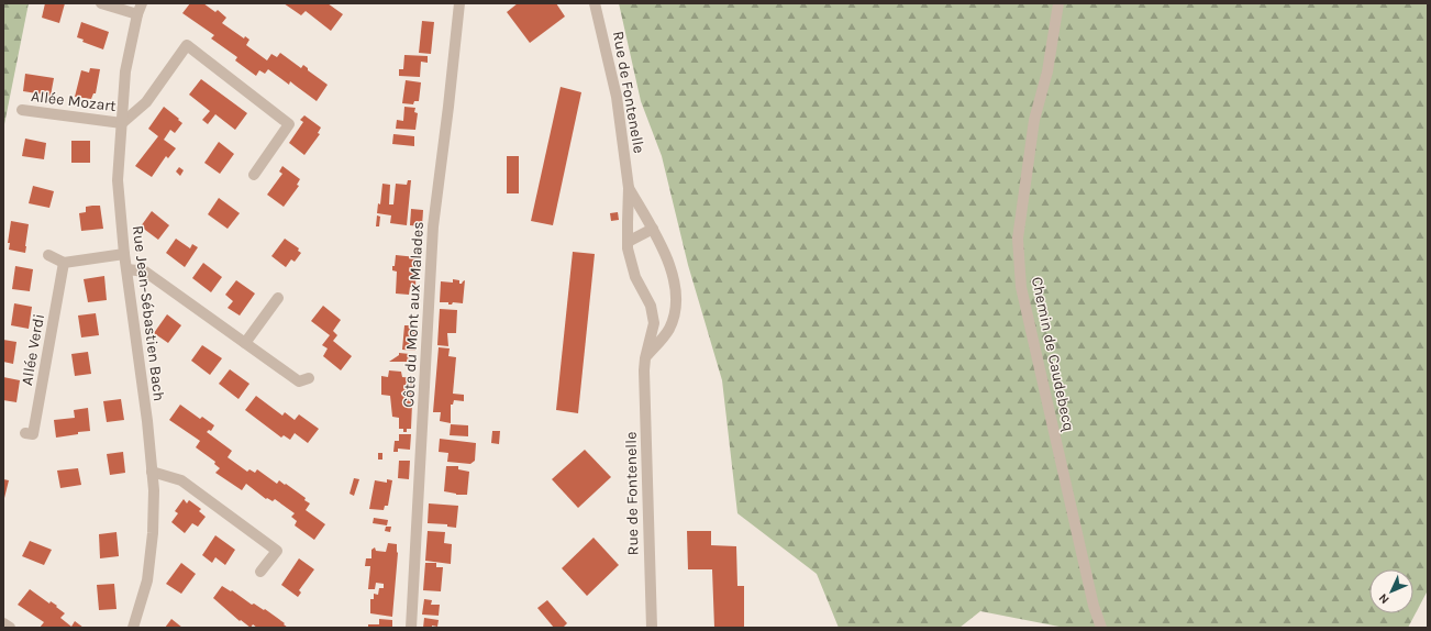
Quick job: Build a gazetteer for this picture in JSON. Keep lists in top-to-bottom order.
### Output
{
  "streets": {
    "street": [
      "Rue de Fontenelle",
      "Allée Mozart",
      "Rue Jean-Sébastien Bach",
      "Côte du Mont aux Malades",
      "Allée Verdi",
      "Chemin de Caudebecq"
    ]
  },
  "crossings": [
    ["Allée Mozart", "Rue Jean-Sébastien Bach"]
  ],
  "north": "bottom left"
}
